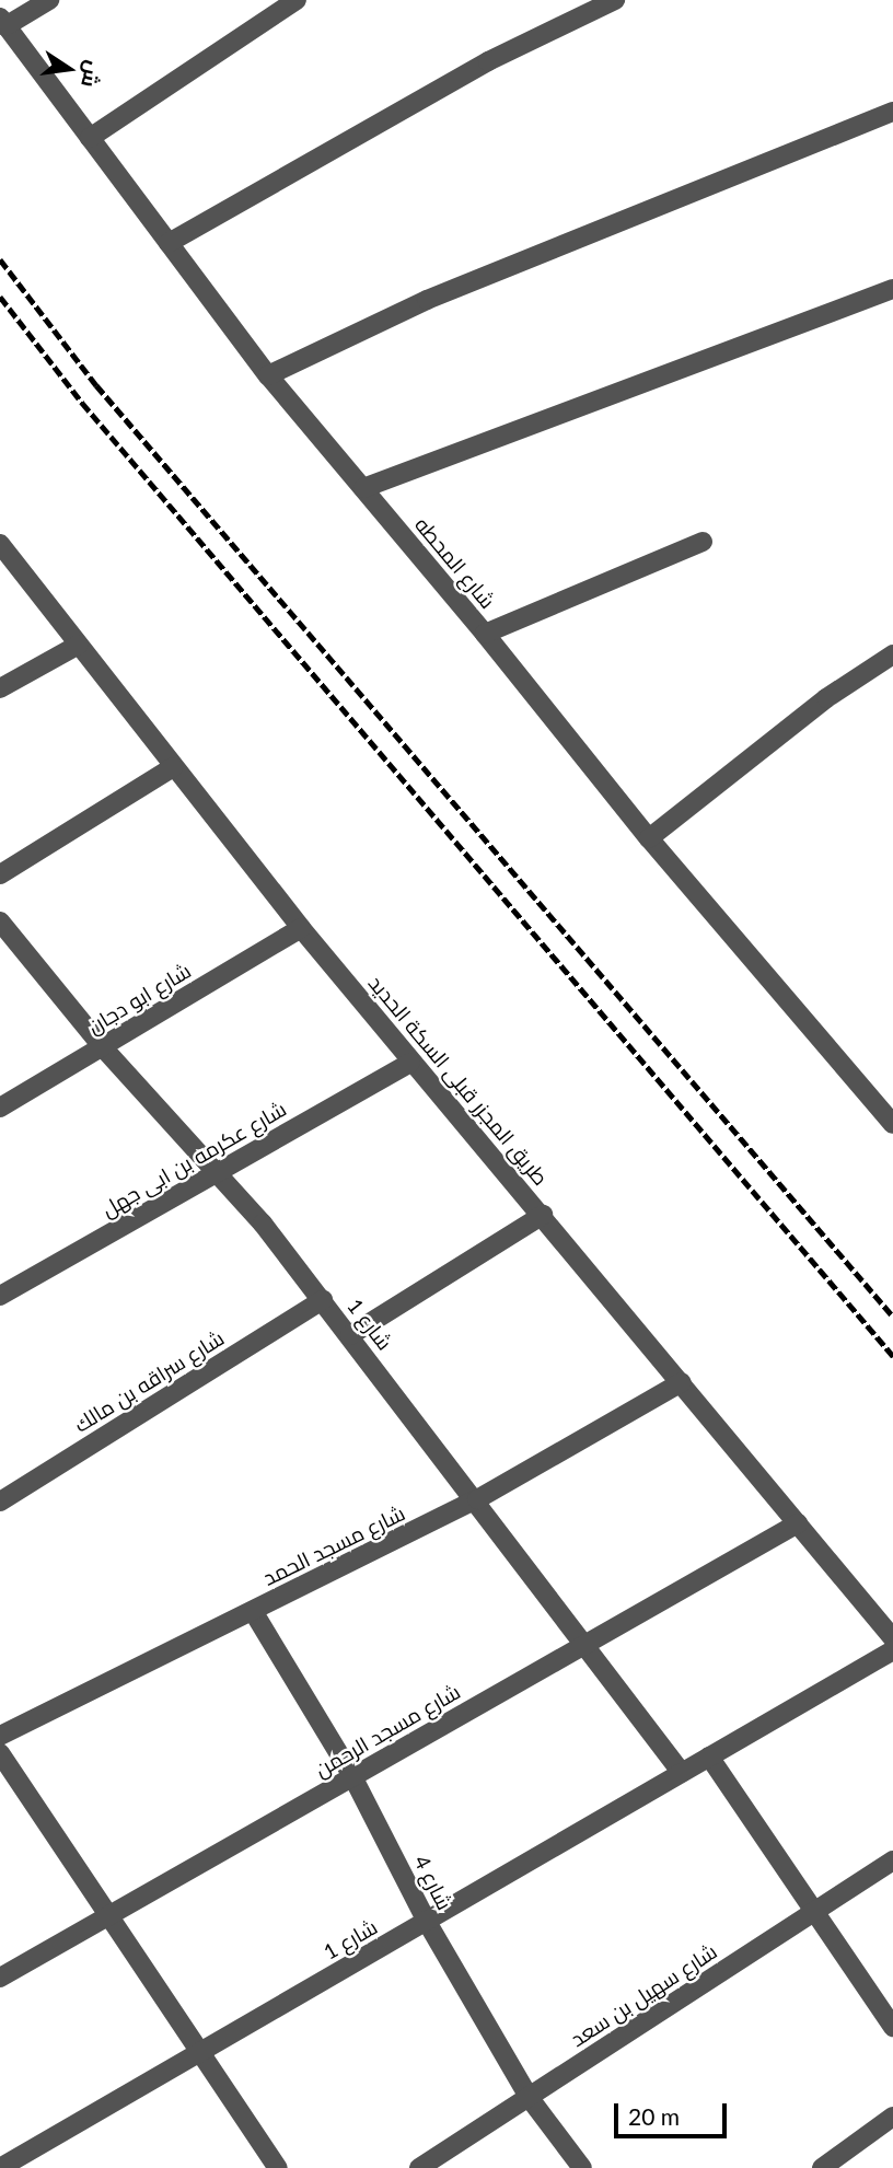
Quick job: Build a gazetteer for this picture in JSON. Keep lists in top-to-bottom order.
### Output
{
  "streets": {
    "street": [
      "شارع المحطه",
      "شارع ابو دجان",
      "طريق المجزر قبلى السكة الحديد",
      "شارع عكرمه بن ابى جهل",
      "شارع 1",
      "شارع سراقه بن مالك",
      "شارع مسجد الحمد",
      "شارع مسجد الرحمن",
      "شارع 4",
      "شارع سهيل بن سعد"
    ]
  },
  "crossings": [
    ["شارع ابو دجان", "طريق المجزر قبلى السكة الحديد"],
    ["شارع ابو دجان", "شارع 1"],
    ["طريق المجزر قبلى السكة الحديد", "شارع عكرمه بن ابى جهل"],
    ["طريق المجزر قبلى السكة الحديد", "شارع مسجد الحمد"],
    ["طريق المجزر قبلى السكة الحديد", "شارع مسجد الرحمن"],
    ["شارع عكرمه بن ابى جهل", "شارع 1"],
    ["شارع 1", "شارع سراقه بن مالك"],
    ["شارع 1", "شارع مسجد الحمد"],
    ["شارع 1", "شارع مسجد الرحمن"],
    ["شارع 1", "شارع 4"],
    ["شارع مسجد الحمد", "شارع 4"],
    ["شارع مسجد الرحمن", "شارع 4"],
    ["شارع 4", "شارع سهيل بن سعد"]
  ],
  "scale_bar": "20 m",
  "north": "right"
}
